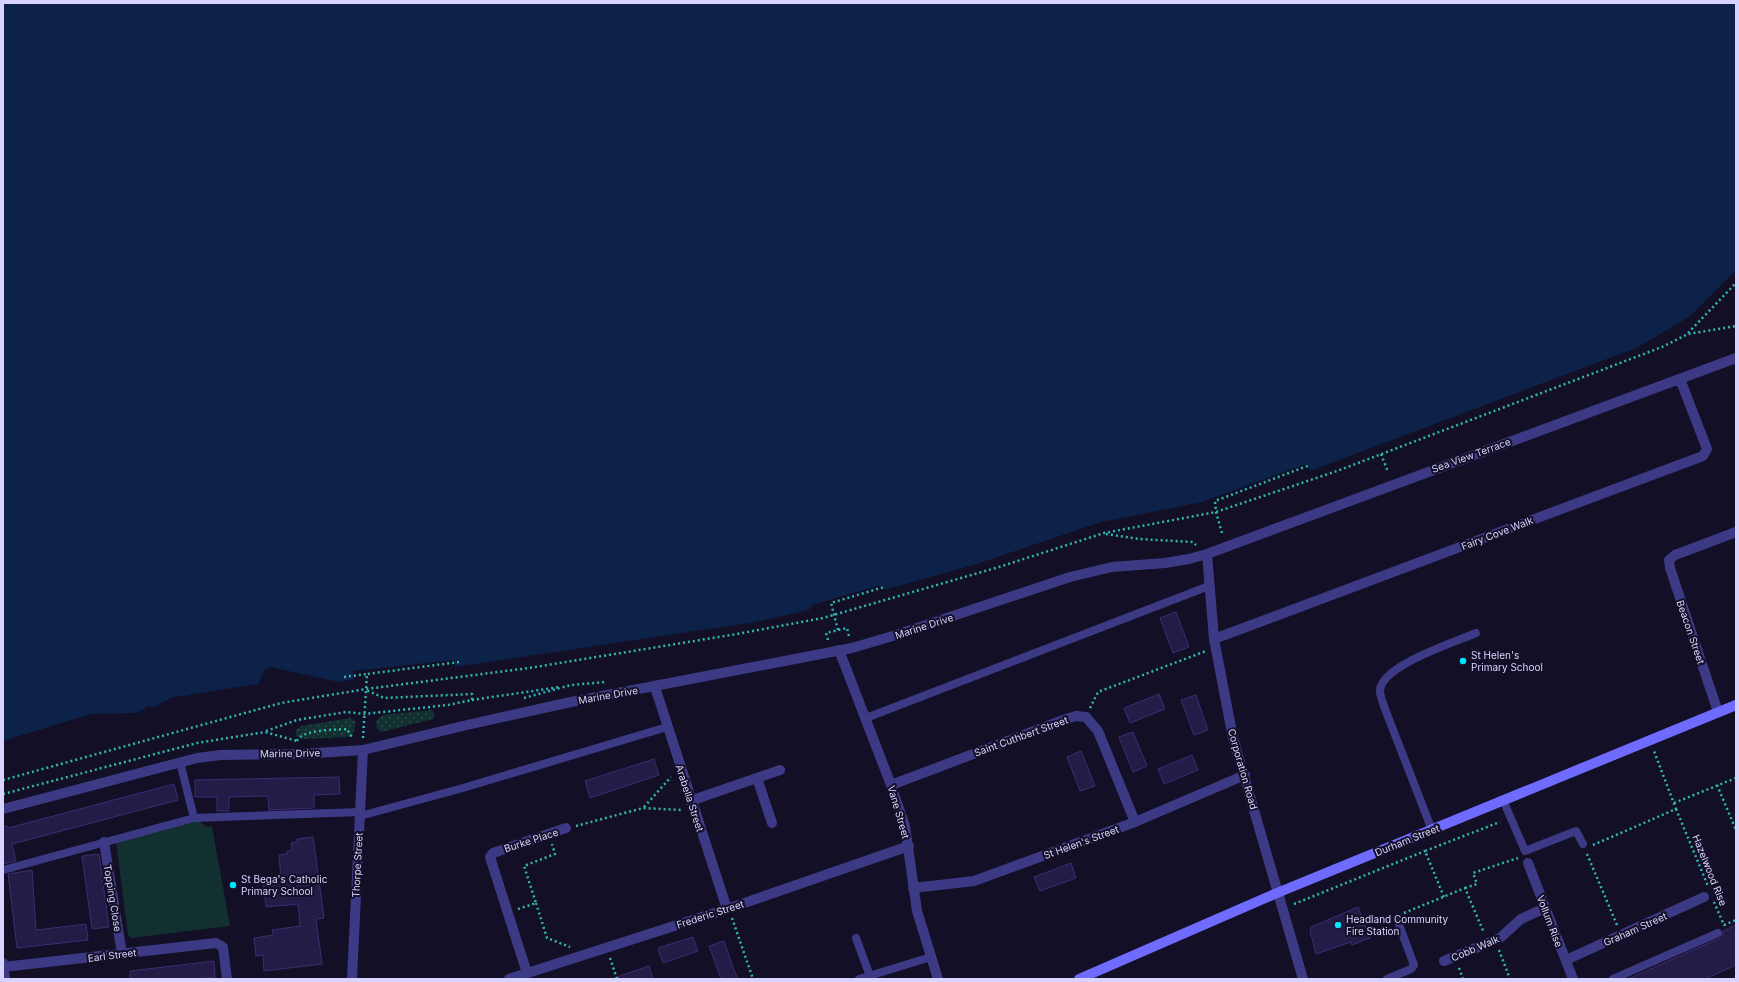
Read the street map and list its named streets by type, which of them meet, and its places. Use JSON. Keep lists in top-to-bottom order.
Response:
{
  "streets": {
    "street": [
      "Sea View Terrace",
      "Fairy Cove Walk",
      "Marine Drive",
      "Beacon Street",
      "Saint Cuthbert Street",
      "Corporation Road",
      "Arabella Street",
      "Vane Street",
      "Burke Place",
      "Durham Street",
      "St Helen's Street",
      "Thorpe Street",
      "Topping Close",
      "Frederic Street",
      "Vollum Rise",
      "Graham Street",
      "Cobb Walk",
      "Earl Street"
    ],
    "path": ["Hazelwood Rise"]
  },
  "crossings": [
    ["Sea View Terrace", "Fairy Cove Walk"],
    ["Sea View Terrace", "Marine Drive"],
    ["Sea View Terrace", "Corporation Road"],
    ["Fairy Cove Walk", "Corporation Road"],
    ["Marine Drive", "Corporation Road"],
    ["Marine Drive", "Arabella Street"],
    ["Marine Drive", "Vane Street"],
    ["Marine Drive", "Thorpe Street"],
    ["Beacon Street", "Durham Street"],
    ["Saint Cuthbert Street", "Vane Street"],
    ["Corporation Road", "Durham Street"],
    ["Corporation Road", "St Helen's Street"],
    ["Arabella Street", "Burke Place"],
    ["Arabella Street", "Frederic Street"],
    ["Vane Street", "St Helen's Street"],
    ["Vane Street", "Frederic Street"],
    ["Burke Place", "Frederic Street"],
    ["Durham Street", "Hazelwood Rise"],
    ["Hazelwood Rise", "Graham Street"],
    ["Topping Close", "Earl Street"],
    ["Vollum Rise", "Graham Street"],
    ["Vollum Rise", "Cobb Walk"]
  ],
  "places": ["St Helen's Primary School", "St Bega's Catholic Primary School", "Headland Community Fire Station"]
}
